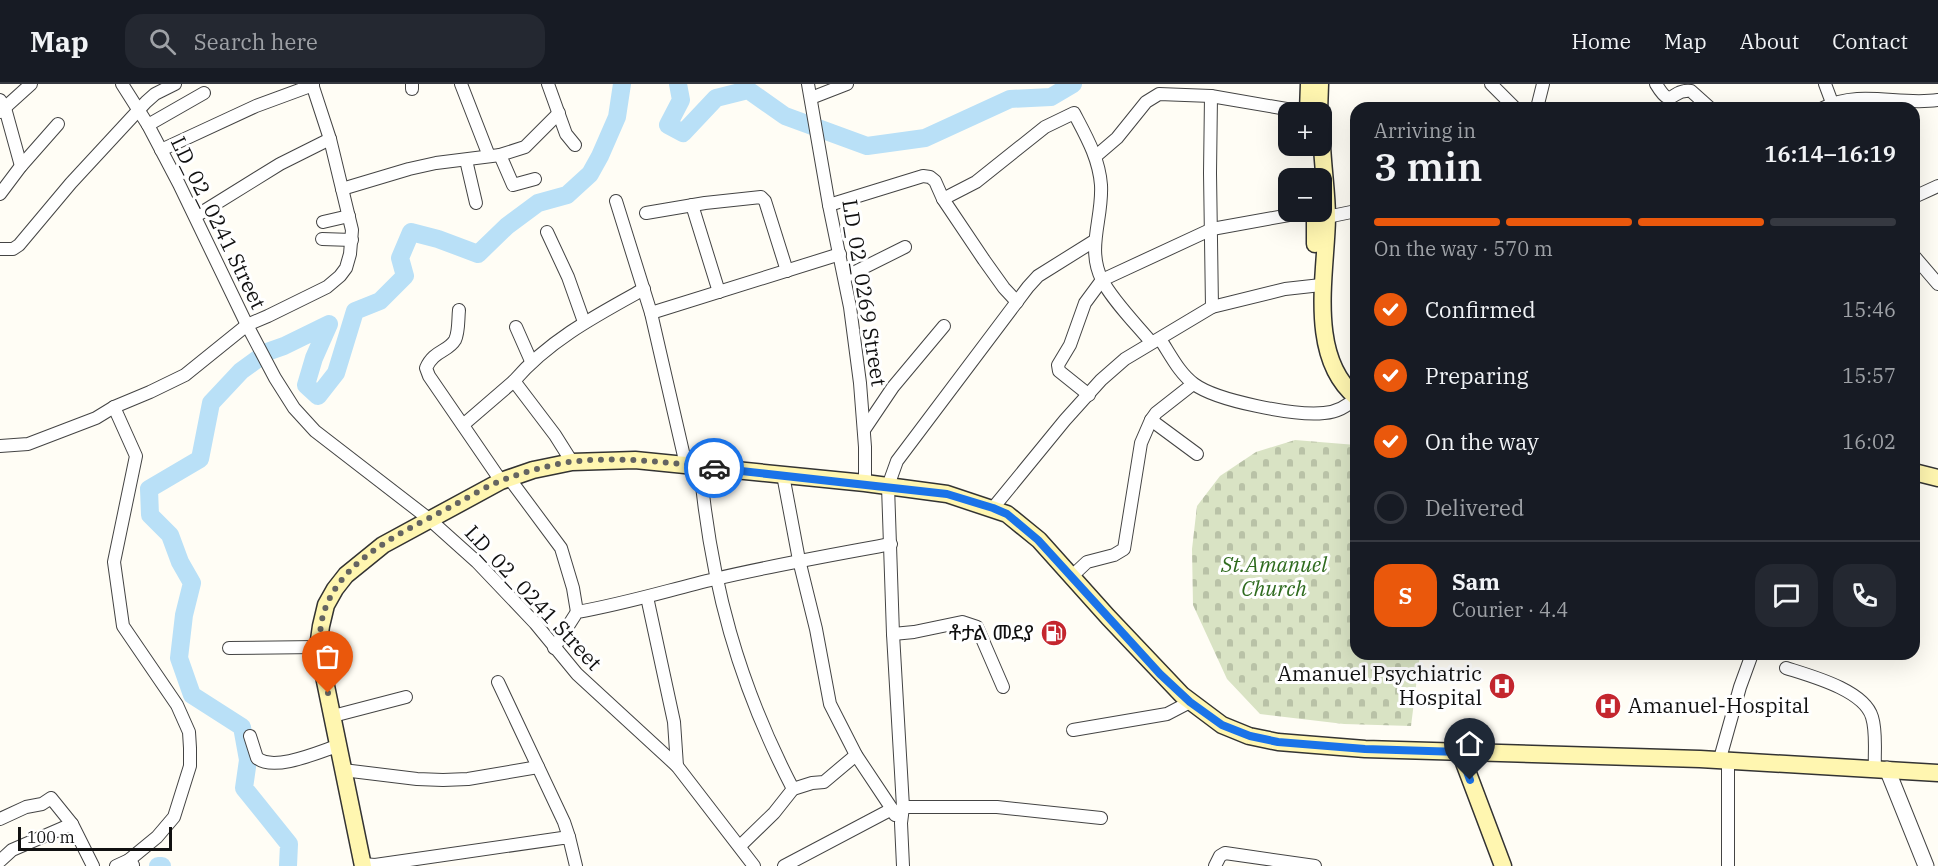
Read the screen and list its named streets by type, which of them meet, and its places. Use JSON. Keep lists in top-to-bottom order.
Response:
{
  "streets": {
    "street": ["LD_02_0241 Street", "LD_02_0269 Street"]
  },
  "parks": ["St.Amanuel Church"],
  "places": {
    "fuel station": ["ቶታል መደያ"],
    "hospital": ["Amanuel Psychiatric Hospital", "Amanuel-Hospital"]
  },
  "scale_bar": "100 m",
  "page": {
    "header": "Map",
    "search": "Search here",
    "nav": [
      "Home",
      "Map",
      "About",
      "Contact"
    ],
    "map_buttons": ["+", "−"],
    "heading": ["3 min", "Arriving in", "16:14–16:19"],
    "panel": ["Sam", "Courier · 4.4"],
    "bar": "On the way · 570 m",
    "list": [
      ["Confirmed", "15:46"],
      ["Preparing", "15:57"],
      ["On the way", "16:02"],
      "Delivered"
    ],
    "round": "S",
    "scale": "100 m"
  }
}
